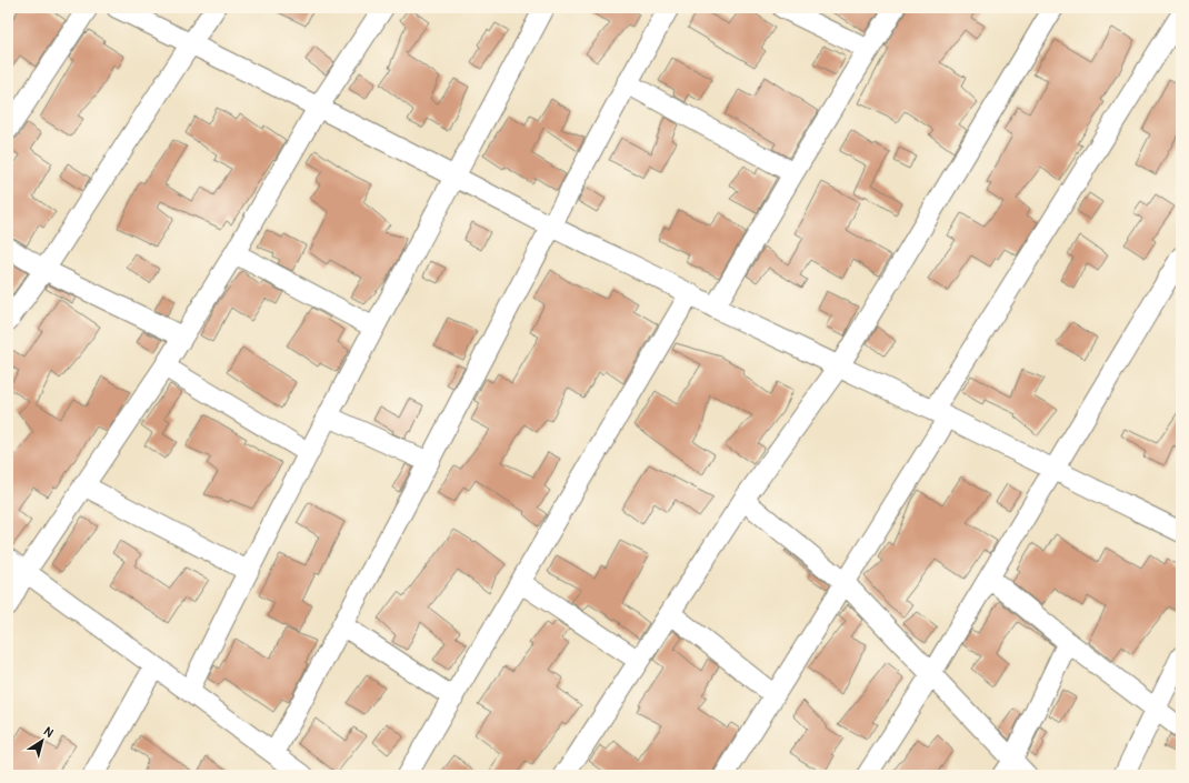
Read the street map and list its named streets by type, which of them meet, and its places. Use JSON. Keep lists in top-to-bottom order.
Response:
{
  "north": "top right"
}
